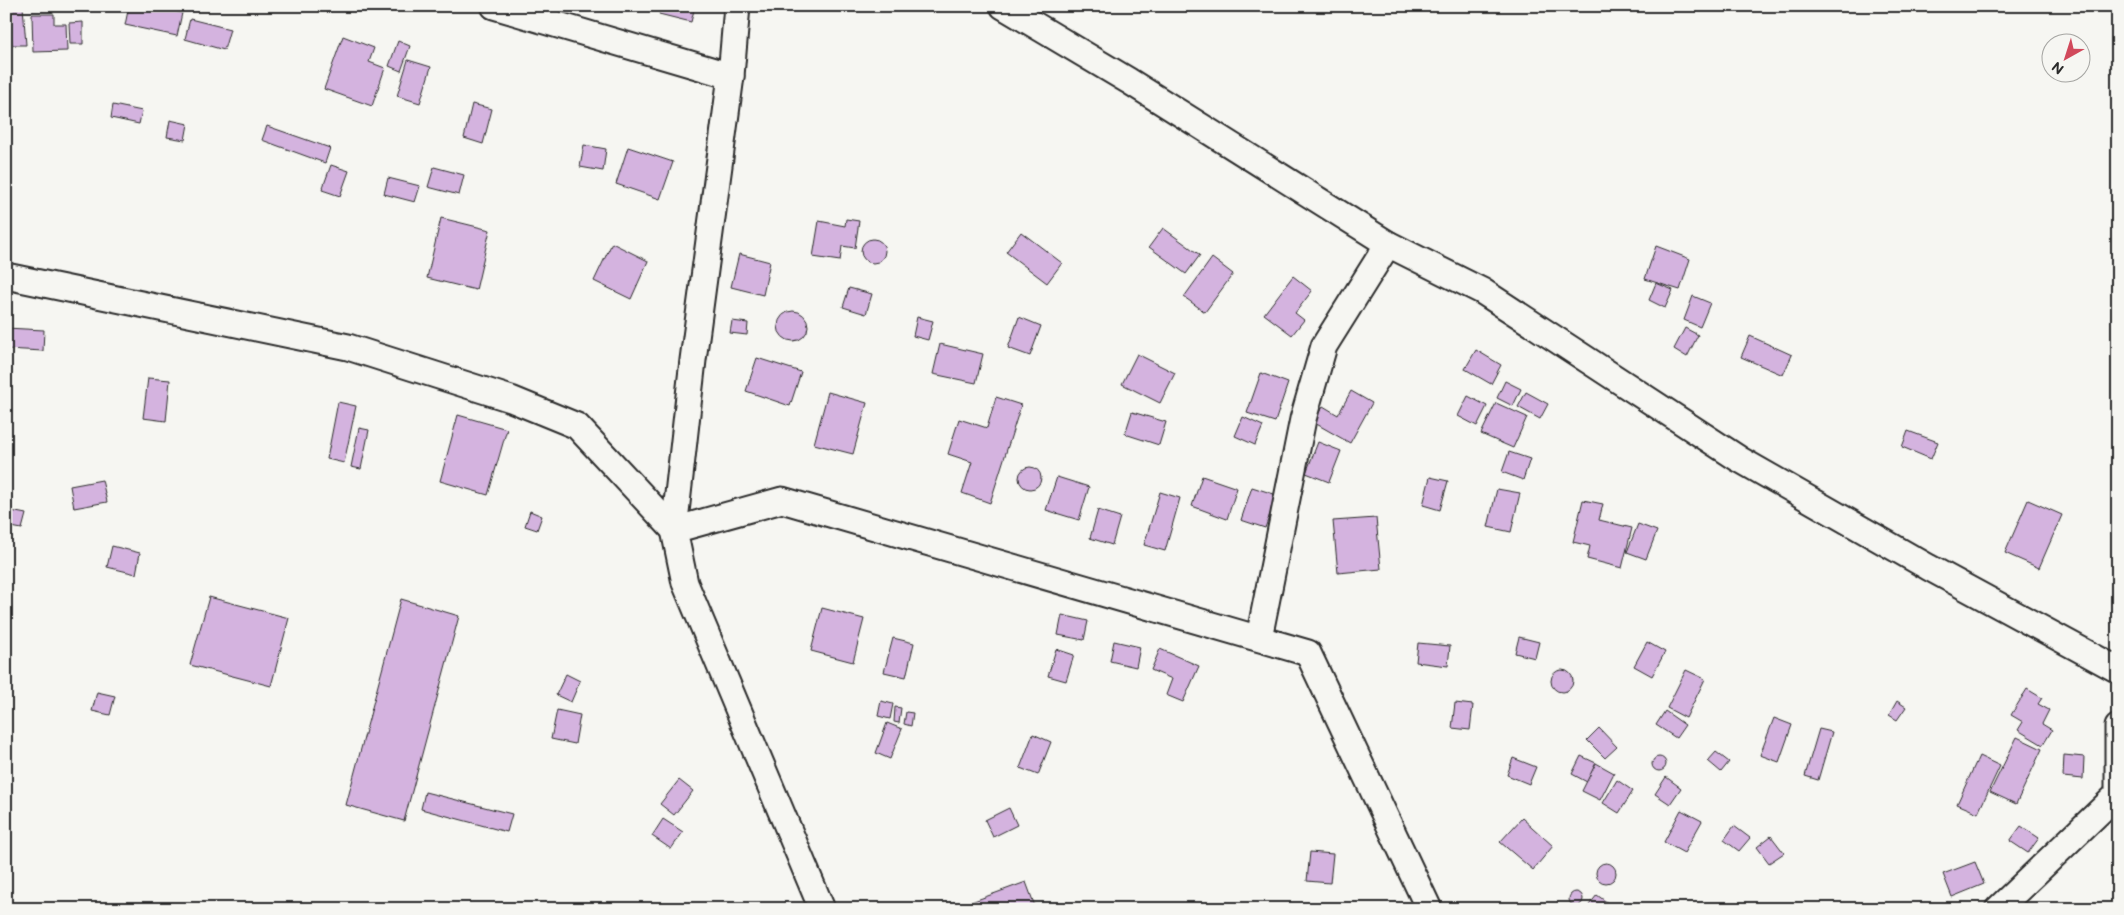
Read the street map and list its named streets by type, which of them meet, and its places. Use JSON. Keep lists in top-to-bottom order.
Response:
{
  "north": "bottom left"
}
